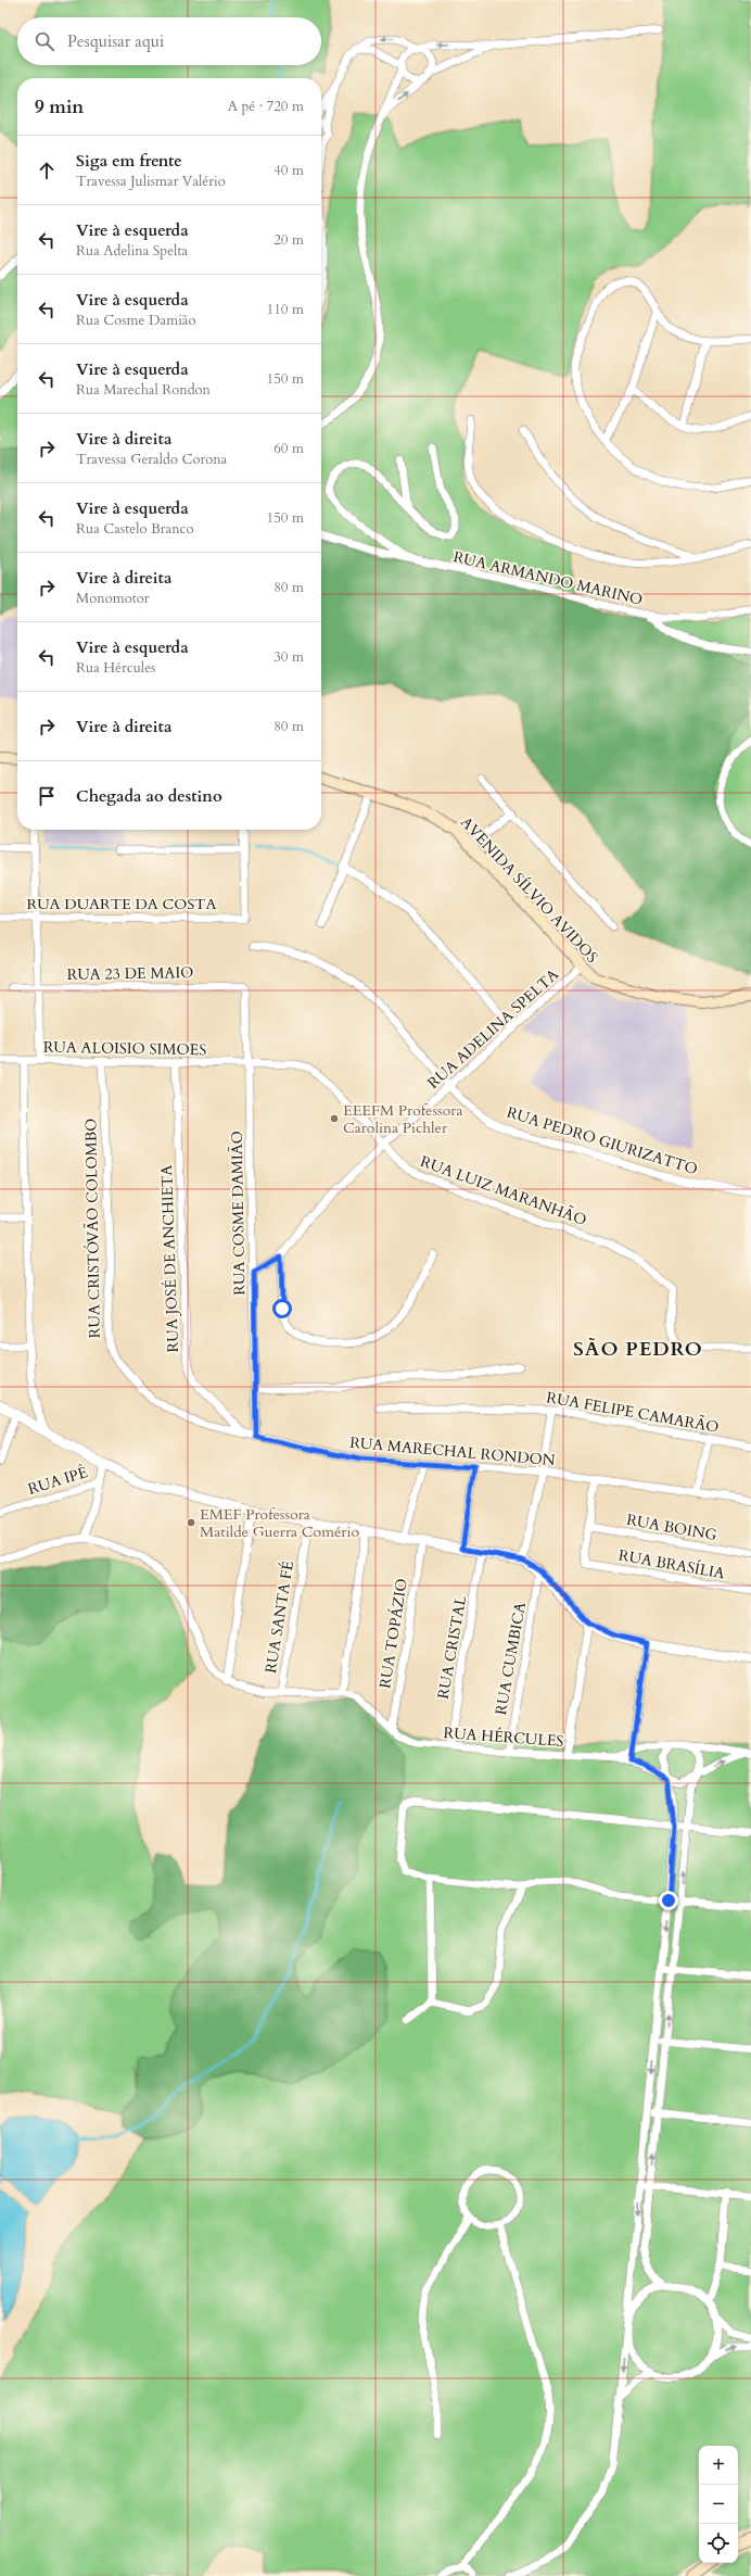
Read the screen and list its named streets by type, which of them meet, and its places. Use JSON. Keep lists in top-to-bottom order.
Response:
{
  "streets": {
    "main road": ["AVENIDA SÍLVIO AVIDOS"],
    "street": [
      "RUA ARMANDO MARINO",
      "RUA DUARTE DA COSTA",
      "RUA 23 DE MAIO",
      "RUA ADELINA SPELTA",
      "RUA ALOISIO SIMOES",
      "RUA PEDRO GIURIZATTO",
      "RUA LUIZ MARANHÃO",
      "RUA COSME DAMIÃO",
      "RUA CRISTÓVÃO COLOMBO",
      "RUA JOSÉ DE ANCHIETA",
      "RUA FELIPE CAMARÃO",
      "RUA MARECHAL RONDON",
      "RUA IPÊ",
      "RUA BOING",
      "RUA BRASÍLIA",
      "RUA SANTA FÉ",
      "RUA TOPÁZIO",
      "RUA CRISTAL",
      "RUA CUMBICA",
      "RUA HÉRCULES"
    ]
  },
  "crossings": [
    ["AVENIDA SÍLVIO AVIDOS", "RUA ADELINA SPELTA"],
    ["RUA 23 DE MAIO", "RUA COSME DAMIÃO"],
    ["RUA ADELINA SPELTA", "RUA PEDRO GIURIZATTO"],
    ["RUA ADELINA SPELTA", "RUA LUIZ MARANHÃO"],
    ["RUA ADELINA SPELTA", "RUA COSME DAMIÃO"],
    ["RUA ALOISIO SIMOES", "RUA LUIZ MARANHÃO"],
    ["RUA ALOISIO SIMOES", "RUA COSME DAMIÃO"],
    ["RUA ALOISIO SIMOES", "RUA CRISTÓVÃO COLOMBO"],
    ["RUA ALOISIO SIMOES", "RUA JOSÉ DE ANCHIETA"],
    ["RUA LUIZ MARANHÃO", "RUA COSME DAMIÃO"],
    ["RUA COSME DAMIÃO", "RUA CRISTÓVÃO COLOMBO"],
    ["RUA COSME DAMIÃO", "RUA MARECHAL RONDON"],
    ["RUA CRISTÓVÃO COLOMBO", "RUA JOSÉ DE ANCHIETA"],
    ["RUA CRISTÓVÃO COLOMBO", "RUA MARECHAL RONDON"],
    ["RUA BOING", "RUA BRASÍLIA"],
    ["RUA TOPÁZIO", "RUA HÉRCULES"],
    ["RUA CRISTAL", "RUA HÉRCULES"],
    ["RUA CUMBICA", "RUA HÉRCULES"]
  ],
  "districts": ["SÃO PEDRO"],
  "places": ["EEEFM Professora Carolina Pichler", "EMEF Professora Matilde Guerra Comério"],
  "page": {
    "search": "Pesquisar aqui",
    "heading": ["9 min", "A pé · 720 m"],
    "list": [
      ["Siga em frente", "Travessa Julismar Valério", "40 m"],
      ["Vire à esquerda", "Rua Adelina Spelta", "20 m"],
      ["Vire à esquerda", "Rua Cosme Damião", "110 m"],
      ["Vire à esquerda", "Rua Marechal Rondon", "150 m"],
      ["Vire à direita", "Travessa Geraldo Corona", "60 m"],
      ["Vire à esquerda", "Rua Castelo Branco", "150 m"],
      ["Vire à direita", "Monomotor", "80 m"],
      ["Vire à esquerda", "Rua Hércules", "30 m"],
      ["Vire à direita", "80 m"],
      "Chegada ao destino"
    ],
    "map_buttons": ["+", "−"]
  }
}
